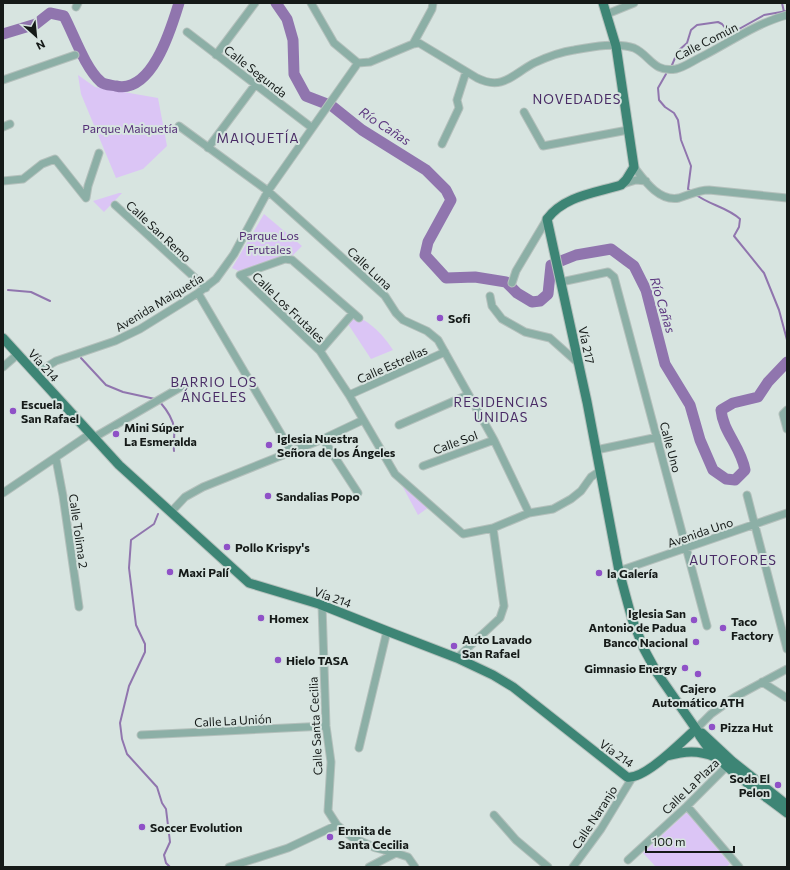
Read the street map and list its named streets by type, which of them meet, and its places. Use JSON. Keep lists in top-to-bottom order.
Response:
{
  "streets": {
    "main road": ["Vía 217", "Vía 214"],
    "street": [
      "Calle Común",
      "Calle Segunda",
      "Calle San Remo",
      "Calle Luna",
      "Avenida Maiquetía",
      "Calle Los Frutales",
      "Calle Estrellas",
      "Calle Sol",
      "Calle Uno",
      "Calle Tolima 2",
      "Avenida Uno",
      "Calle La Unión",
      "Calle Santa Cecilia",
      "Calle La Plaza",
      "Calle Naranjo"
    ]
  },
  "crossings": [
    ["Calle Segunda", "Avenida Maiquetía"],
    ["Calle San Remo", "Avenida Maiquetía"],
    ["Calle Luna", "Avenida Maiquetía"],
    ["Calle Luna", "Calle Estrellas"],
    ["Calle Luna", "Calle Sol"],
    ["Avenida Maiquetía", "Vía 214"],
    ["Calle Los Frutales", "Calle Estrellas"],
    ["Vía 217", "Vía 214"],
    ["Vía 217", "Calle Uno"],
    ["Vía 217", "Avenida Uno"],
    ["Vía 214", "Calle Santa Cecilia"],
    ["Vía 214", "Calle Naranjo"],
    ["Calle Uno", "Avenida Uno"],
    ["Calle La Unión", "Calle Santa Cecilia"]
  ],
  "districts": [
    "NOVEDADES",
    "MAIQUETÍA",
    "BARRIO LOS ÁNGELES",
    "RESIDENCIAS UNIDAS",
    "AUTOFORES"
  ],
  "water": ["Río Cañas"],
  "parks": ["Parque Maiquetía", "Parque Los Frutales"],
  "places": [
    "Sofi",
    "Escuela San Rafael",
    "Mini Súper La Esmeralda",
    "Iglesia Nuestra Señora de los Ángeles",
    "Sandalias Popo",
    "Pollo Krispy's",
    "Maxi Palí",
    "la Galería",
    "Homex",
    "Iglesia San Antonio de Padua",
    "Taco Factory",
    "Banco Nacional",
    "Auto Lavado San Rafael",
    "Hielo TASA",
    "Gimnasio Energy",
    "Cajero Automático ATH",
    "Pizza Hut",
    "Soda El Pelon",
    "Soccer Evolution",
    "Ermita de Santa Cecilia"
  ],
  "scale_bar": "100 m",
  "north": "bottom right"
}
